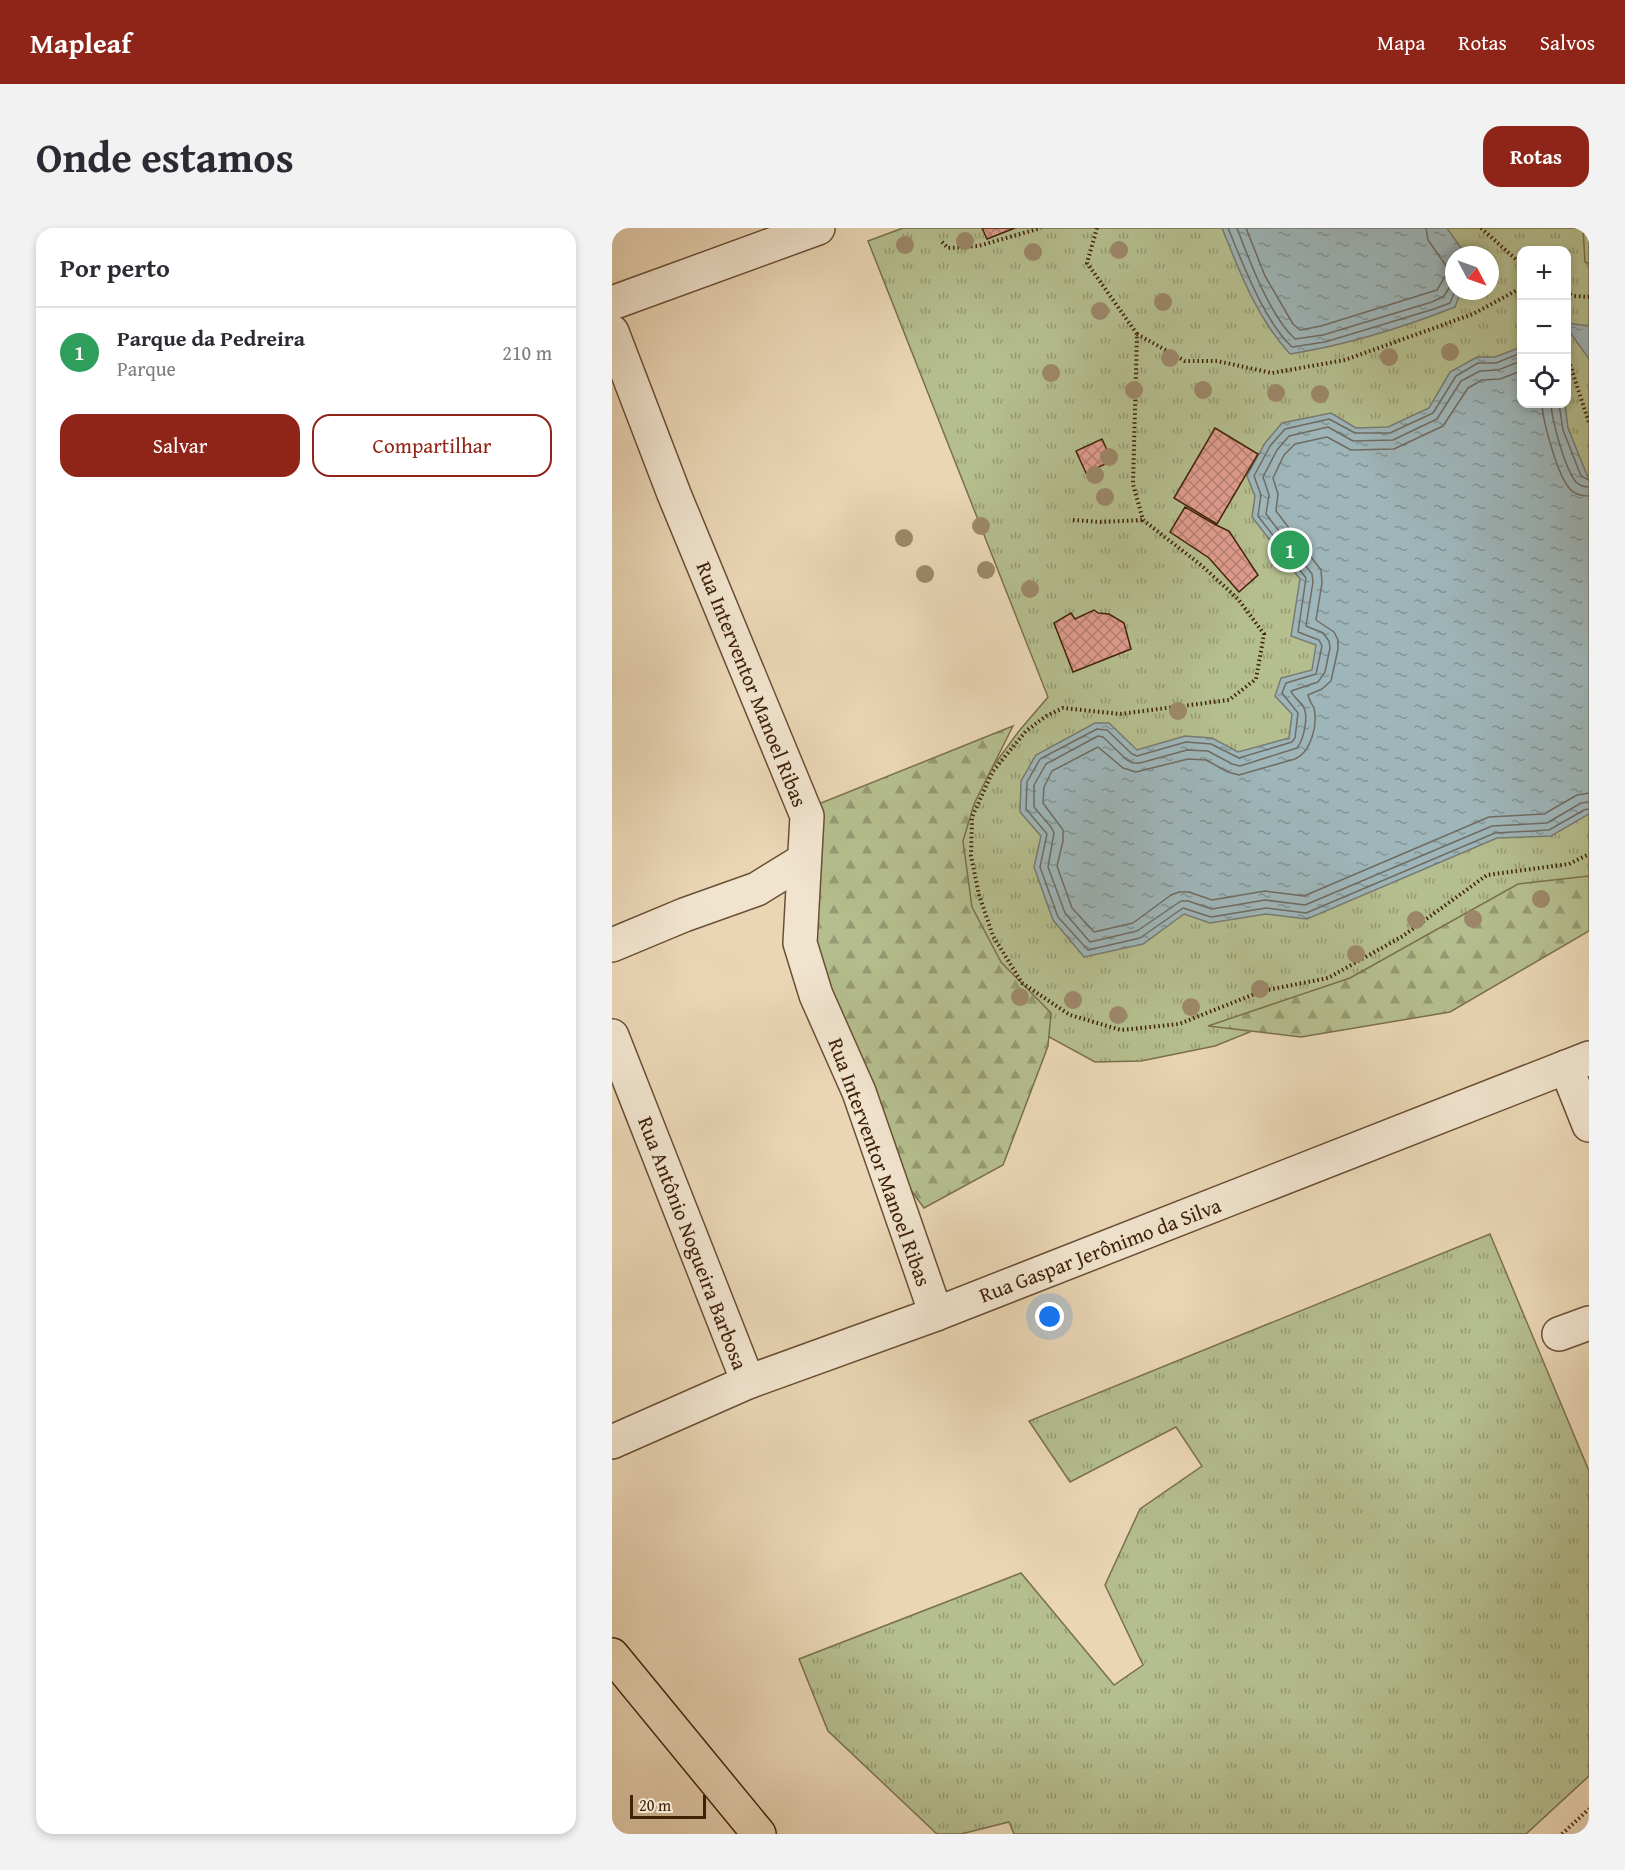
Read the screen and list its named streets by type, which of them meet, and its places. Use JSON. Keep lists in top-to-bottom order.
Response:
{
  "streets": {
    "street": ["Rua Interventor Manoel Ribas", "Rua Antônio Nogueira Barbosa", "Rua Gaspar Jerônimo da Silva"]
  },
  "crossings": [
    ["Rua Interventor Manoel Ribas", "Rua Gaspar Jerônimo da Silva"],
    ["Rua Antônio Nogueira Barbosa", "Rua Gaspar Jerônimo da Silva"]
  ],
  "scale_bar": "20 m",
  "north": "bottom right",
  "page": {
    "header": "Mapleaf",
    "nav": ["Mapa", "Rotas", "Salvos"],
    "title": "Onde estamos",
    "buttons": [
      "Rotas",
      ["Salvar", "Compartilhar"]
    ],
    "heading": "Por perto",
    "map_buttons": ["+", "−"],
    "list": [
      {
        "mark": "1",
        "name": "Parque da Pedreira",
        "note": "Parque",
        "value": "210 m"
      }
    ],
    "pins": "1",
    "scale": "20 m"
  }
}
